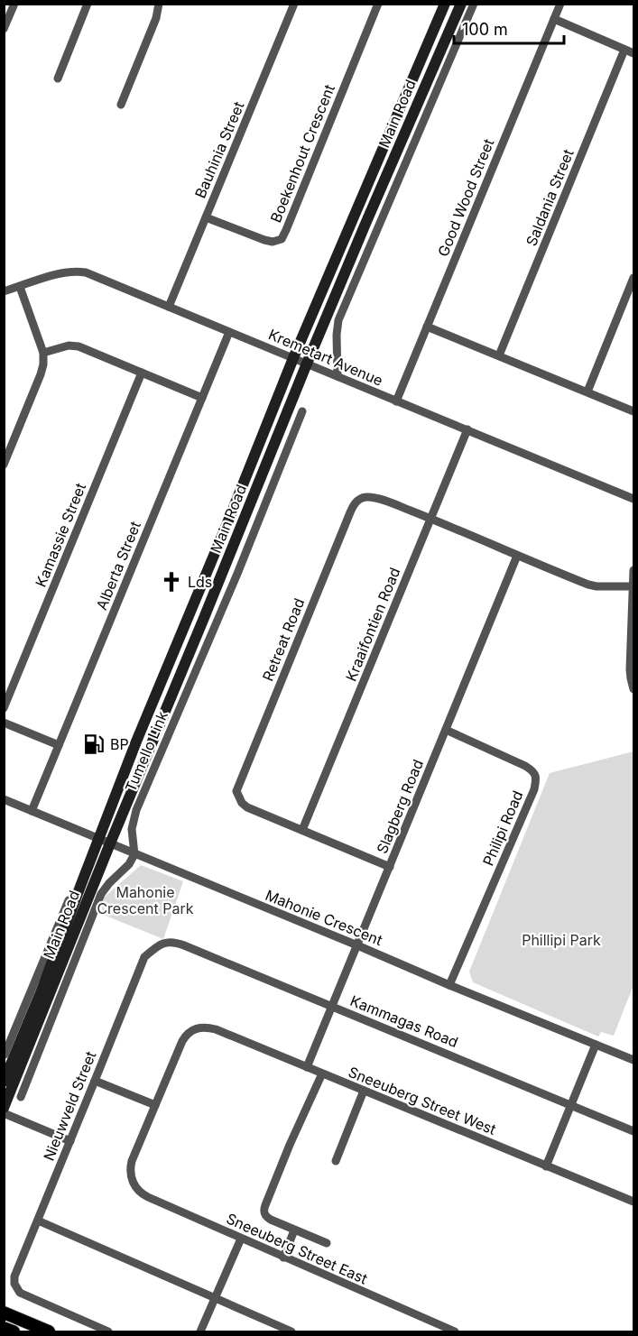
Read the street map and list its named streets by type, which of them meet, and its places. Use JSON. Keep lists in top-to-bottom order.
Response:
{
  "streets": {
    "main road": ["Main Road"],
    "street": [
      "Bauhinia Street",
      "Boekenhout Crescent",
      "Good Wood Street",
      "Saldania Street",
      "Kremetart Avenue",
      "Kamassie Street",
      "Alberta Street",
      "Kraaifontien Road",
      "Retreat Road",
      "Tumello Link",
      "Slagberg Road",
      "Philipi Road",
      "Mahonie Crescent",
      "Kammagas Road",
      "Sneeuberg Street West",
      "Nieuwveld Street",
      "Sneeuberg Street East"
    ]
  },
  "crossings": [
    ["Main Road", "Kremetart Avenue"],
    ["Main Road", "Mahonie Crescent"],
    ["Bauhinia Street", "Boekenhout Crescent"],
    ["Bauhinia Street", "Kremetart Avenue"],
    ["Good Wood Street", "Kremetart Avenue"],
    ["Kremetart Avenue", "Alberta Street"],
    ["Kremetart Avenue", "Kraaifontien Road"],
    ["Alberta Street", "Mahonie Crescent"],
    ["Kraaifontien Road", "Retreat Road"],
    ["Tumello Link", "Mahonie Crescent"],
    ["Slagberg Road", "Philipi Road"],
    ["Slagberg Road", "Mahonie Crescent"],
    ["Slagberg Road", "Kammagas Road"],
    ["Slagberg Road", "Sneeuberg Street West"],
    ["Philipi Road", "Mahonie Crescent"],
    ["Kammagas Road", "Nieuwveld Street"],
    ["Sneeuberg Street West", "Sneeuberg Street East"]
  ],
  "parks": ["Mahonie Crescent Park", "Phillipi Park"],
  "places": {
    "church": ["Lds"],
    "fuel station": ["BP"]
  },
  "scale_bar": "100 m"
}
